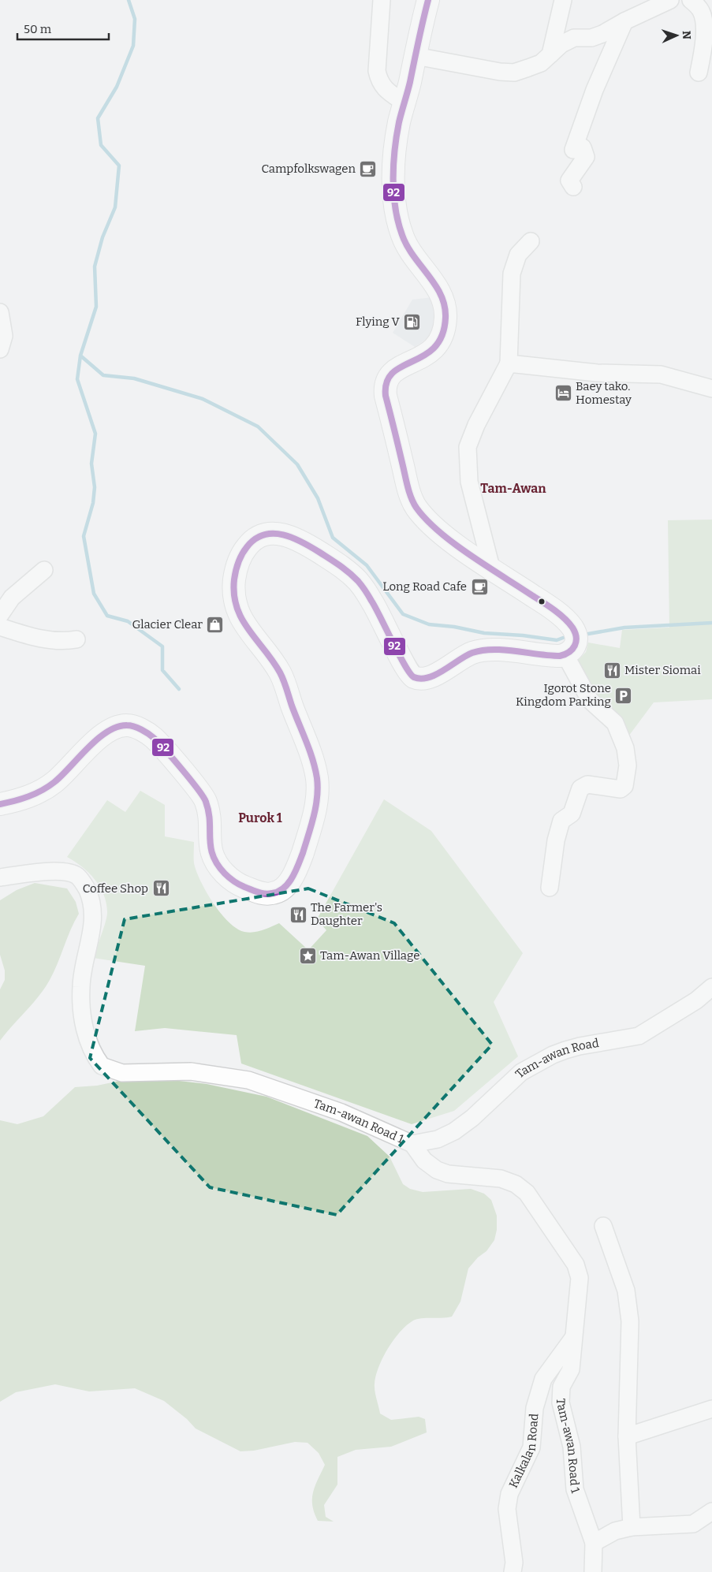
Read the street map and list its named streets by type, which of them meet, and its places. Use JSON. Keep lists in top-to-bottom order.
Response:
{
  "streets": {
    "street": ["Tam-awan Road", "Tam-awan Road 1", "Kalkalan Road"]
  },
  "crossings": [
    ["Tam-awan Road", "Tam-awan Road 1"],
    ["Tam-awan Road 1", "Kalkalan Road"]
  ],
  "districts": ["Tam-Awan", "Purok 1"],
  "places": {
    "cafe": ["Campfolkswagen", "Long Road Cafe"],
    "fuel station": ["Flying V"],
    "hotel": ["Baey tako. Homestay"],
    "shop": ["Glacier Clear"],
    "restaurant": ["Mister Siomai", "Coffee Shop", "The Farmer's Daughter"],
    "parking": ["Igorot Stone Kingdom Parking"],
    "place": ["Tam-Awan Village"]
  },
  "lines": ["transit line 92"],
  "scale_bar": "50 m",
  "north": "right"
}
